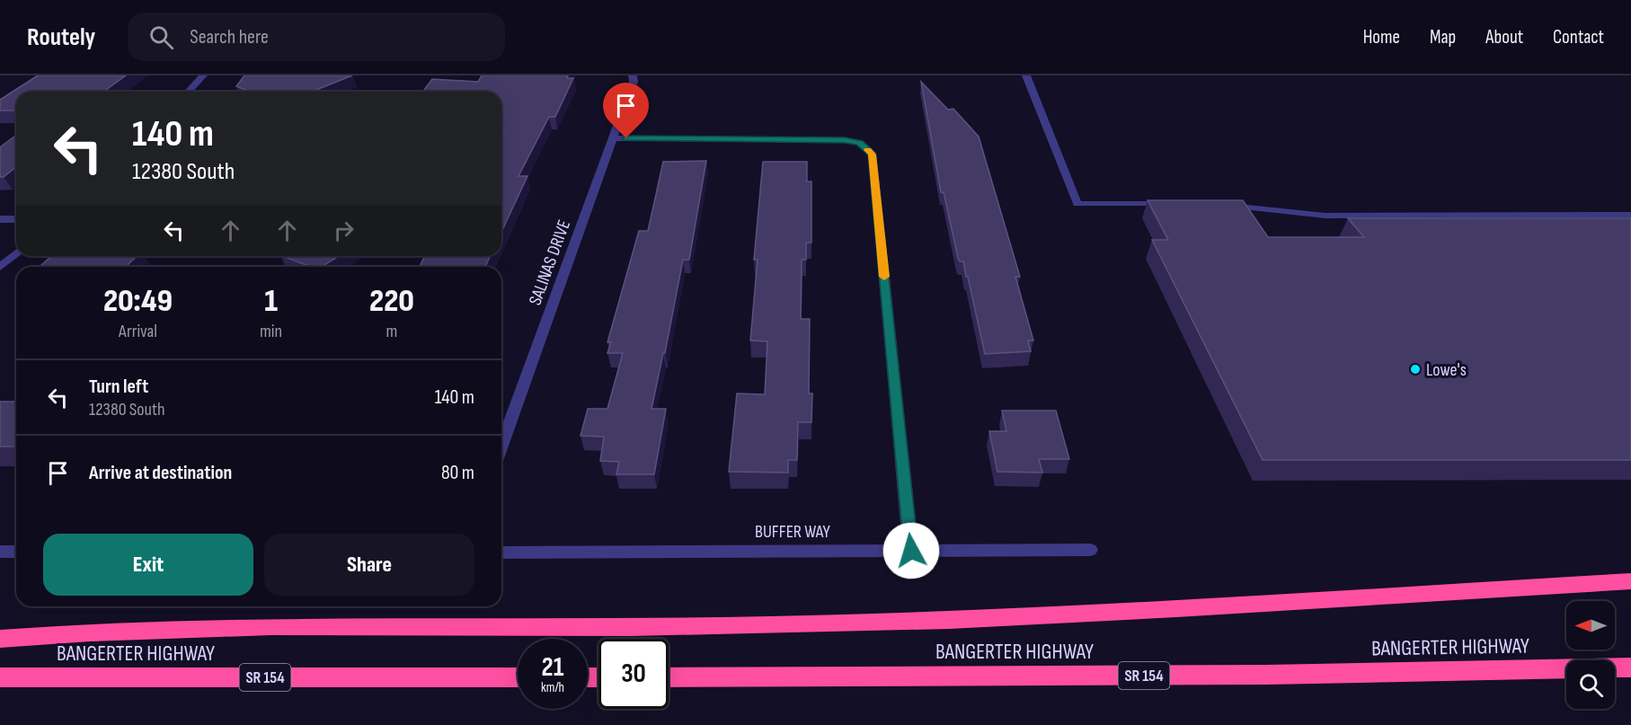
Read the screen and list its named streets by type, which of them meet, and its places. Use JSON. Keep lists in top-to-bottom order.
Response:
{
  "streets": {
    "highway": ["BANGERTER HIGHWAY", "SR 154"],
    "street": ["SALINAS DRIVE", "BUFFER WAY"]
  },
  "places": ["Lowe's"],
  "north": "left",
  "page": {
    "header": "Routely",
    "search": "Search here",
    "nav": [
      "Home",
      "Map",
      "About",
      "Contact"
    ],
    "turn": ["140 m", "12380 South"],
    "eta": [
      "20:49",
      "Arrival",
      "1",
      "min",
      "220",
      "m"
    ],
    "list": [
      {
        "name": "Turn left",
        "note": "12380 South",
        "value": "140 m"
      },
      {
        "name": "Arrive at destination",
        "value": "80 m"
      }
    ],
    "buttons": ["Exit", "Share"],
    "speed": "21 km/h",
    "limit": "30"
  }
}
